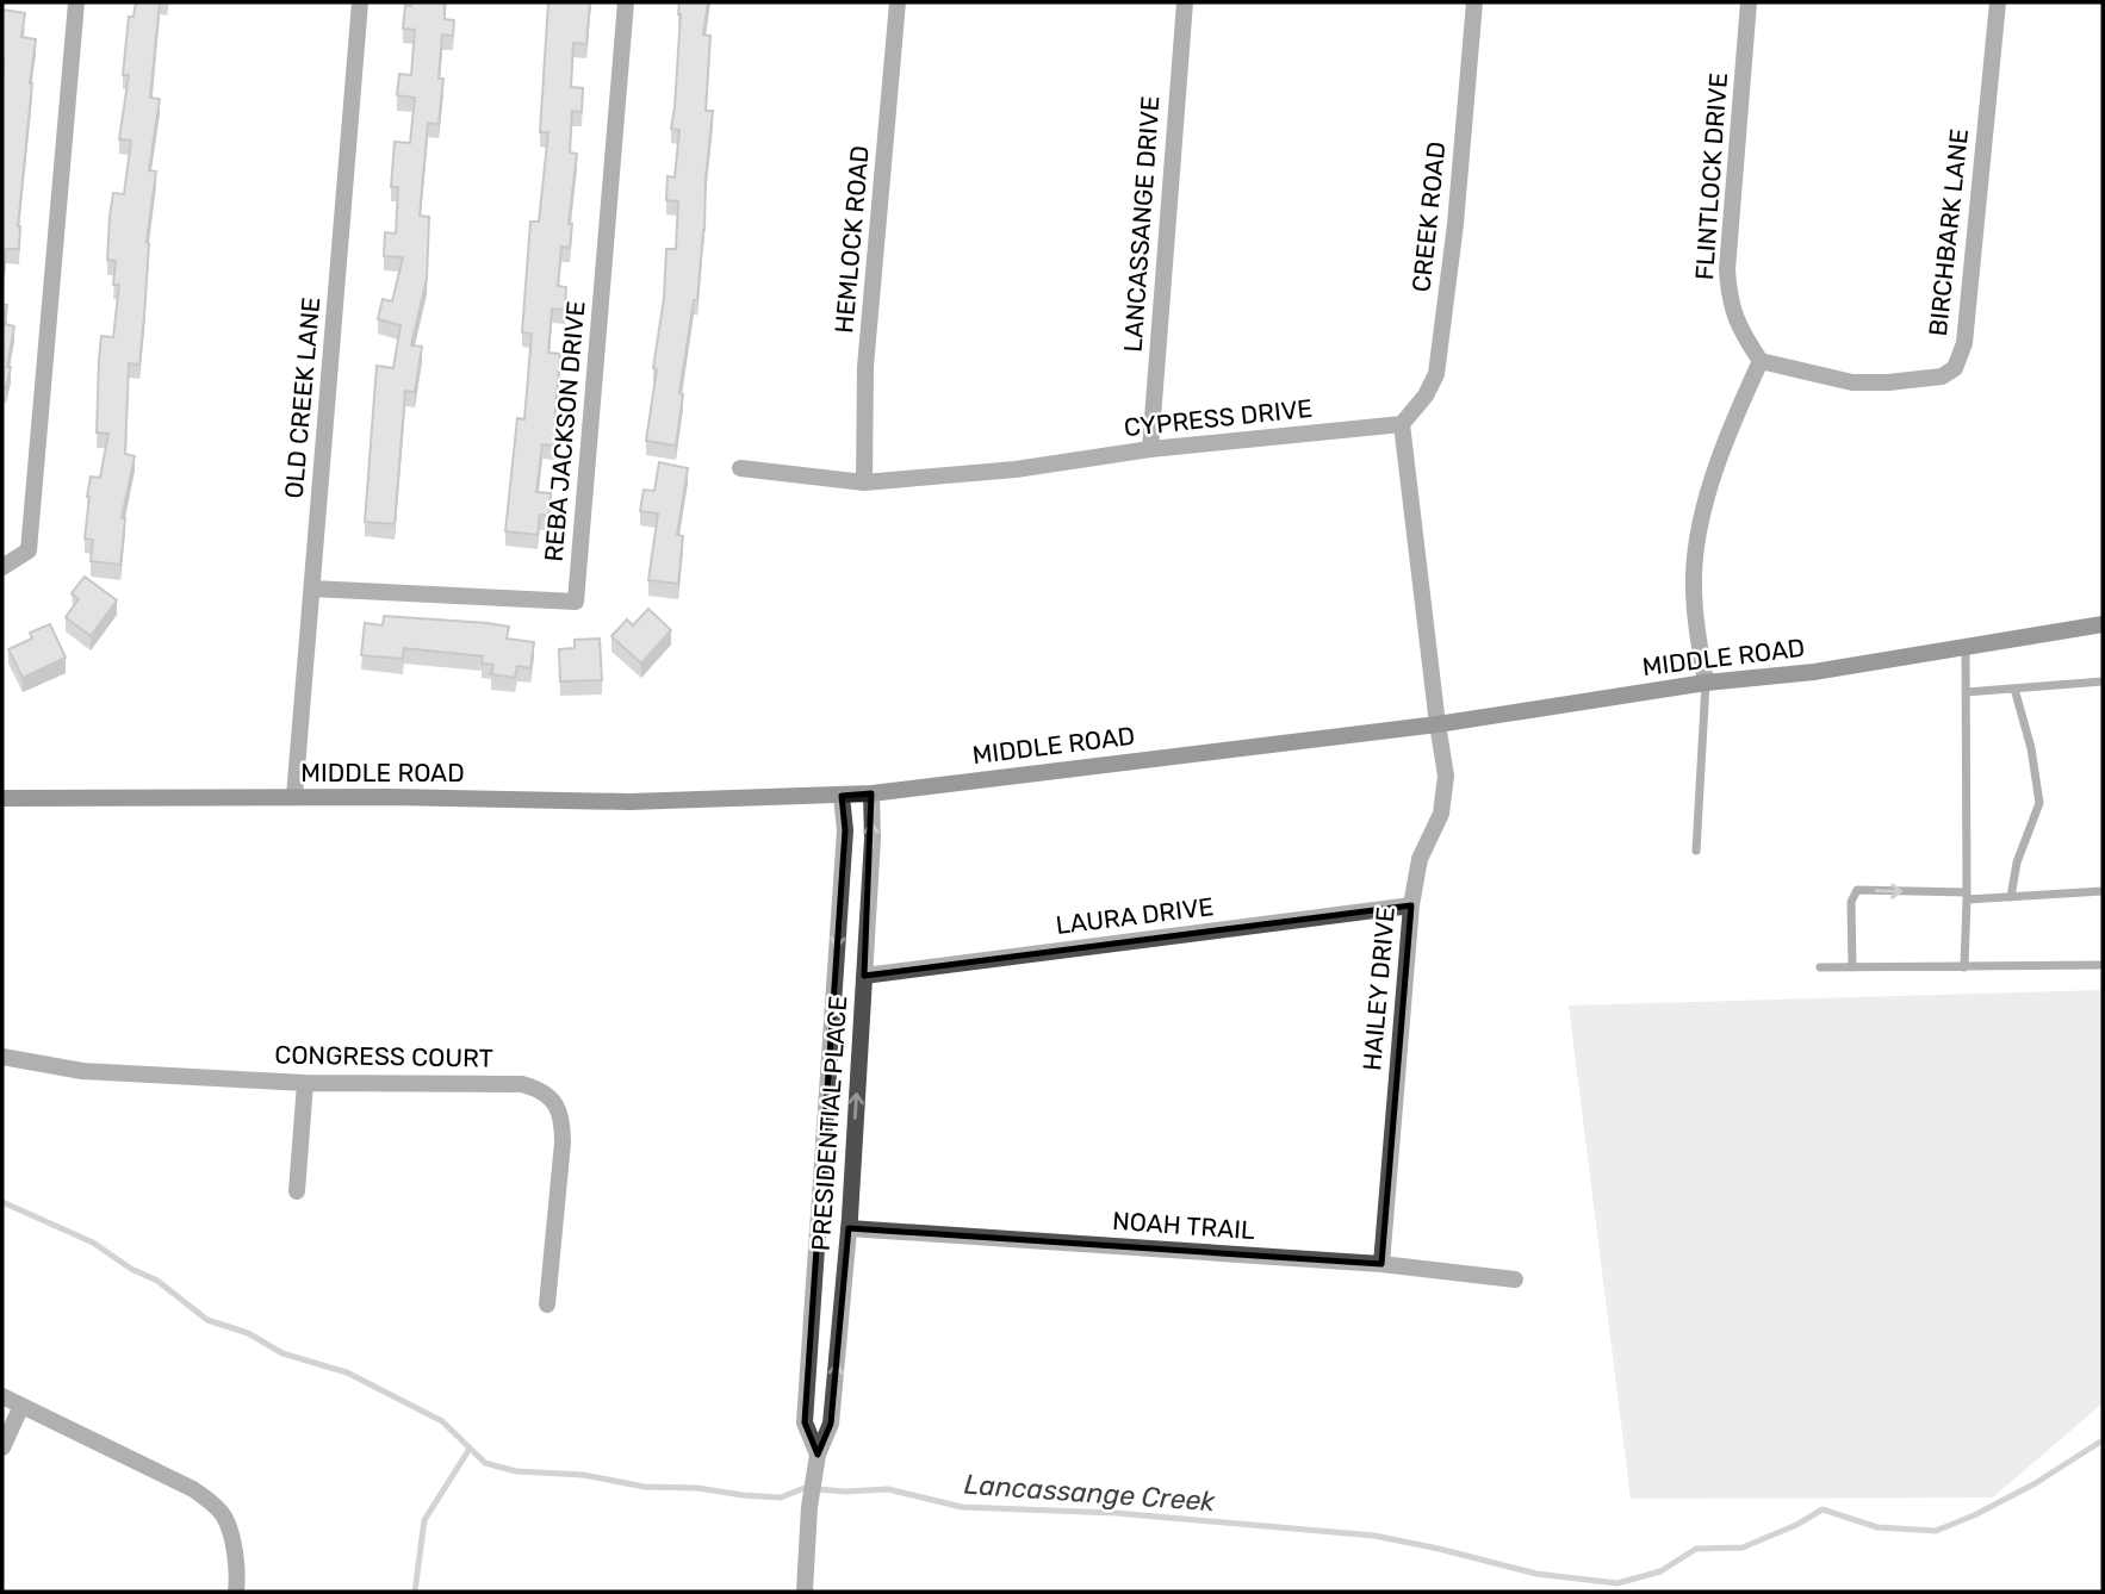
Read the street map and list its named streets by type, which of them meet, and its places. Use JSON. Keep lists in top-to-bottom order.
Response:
{
  "streets": {
    "main road": ["MIDDLE ROAD"],
    "street": [
      "FLINTLOCK DRIVE",
      "CREEK ROAD",
      "LANCASSANGE DRIVE",
      "BIRCHBARK LANE",
      "HEMLOCK ROAD",
      "OLD CREEK LANE",
      "CYPRESS DRIVE",
      "REBA JACKSON DRIVE",
      "LAURA DRIVE",
      "HAILEY DRIVE",
      "CONGRESS COURT",
      "PRESIDENTIAL PLACE",
      "NOAH TRAIL"
    ]
  },
  "crossings": [
    ["FLINTLOCK DRIVE", "BIRCHBARK LANE"],
    ["CREEK ROAD", "CYPRESS DRIVE"],
    ["LANCASSANGE DRIVE", "CYPRESS DRIVE"],
    ["HEMLOCK ROAD", "CYPRESS DRIVE"],
    ["OLD CREEK LANE", "REBA JACKSON DRIVE"],
    ["OLD CREEK LANE", "MIDDLE ROAD"],
    ["MIDDLE ROAD", "HAILEY DRIVE"],
    ["MIDDLE ROAD", "PRESIDENTIAL PLACE"],
    ["LAURA DRIVE", "HAILEY DRIVE"],
    ["LAURA DRIVE", "PRESIDENTIAL PLACE"],
    ["HAILEY DRIVE", "NOAH TRAIL"],
    ["PRESIDENTIAL PLACE", "NOAH TRAIL"]
  ],
  "water": ["Lancassange Creek"]
}
